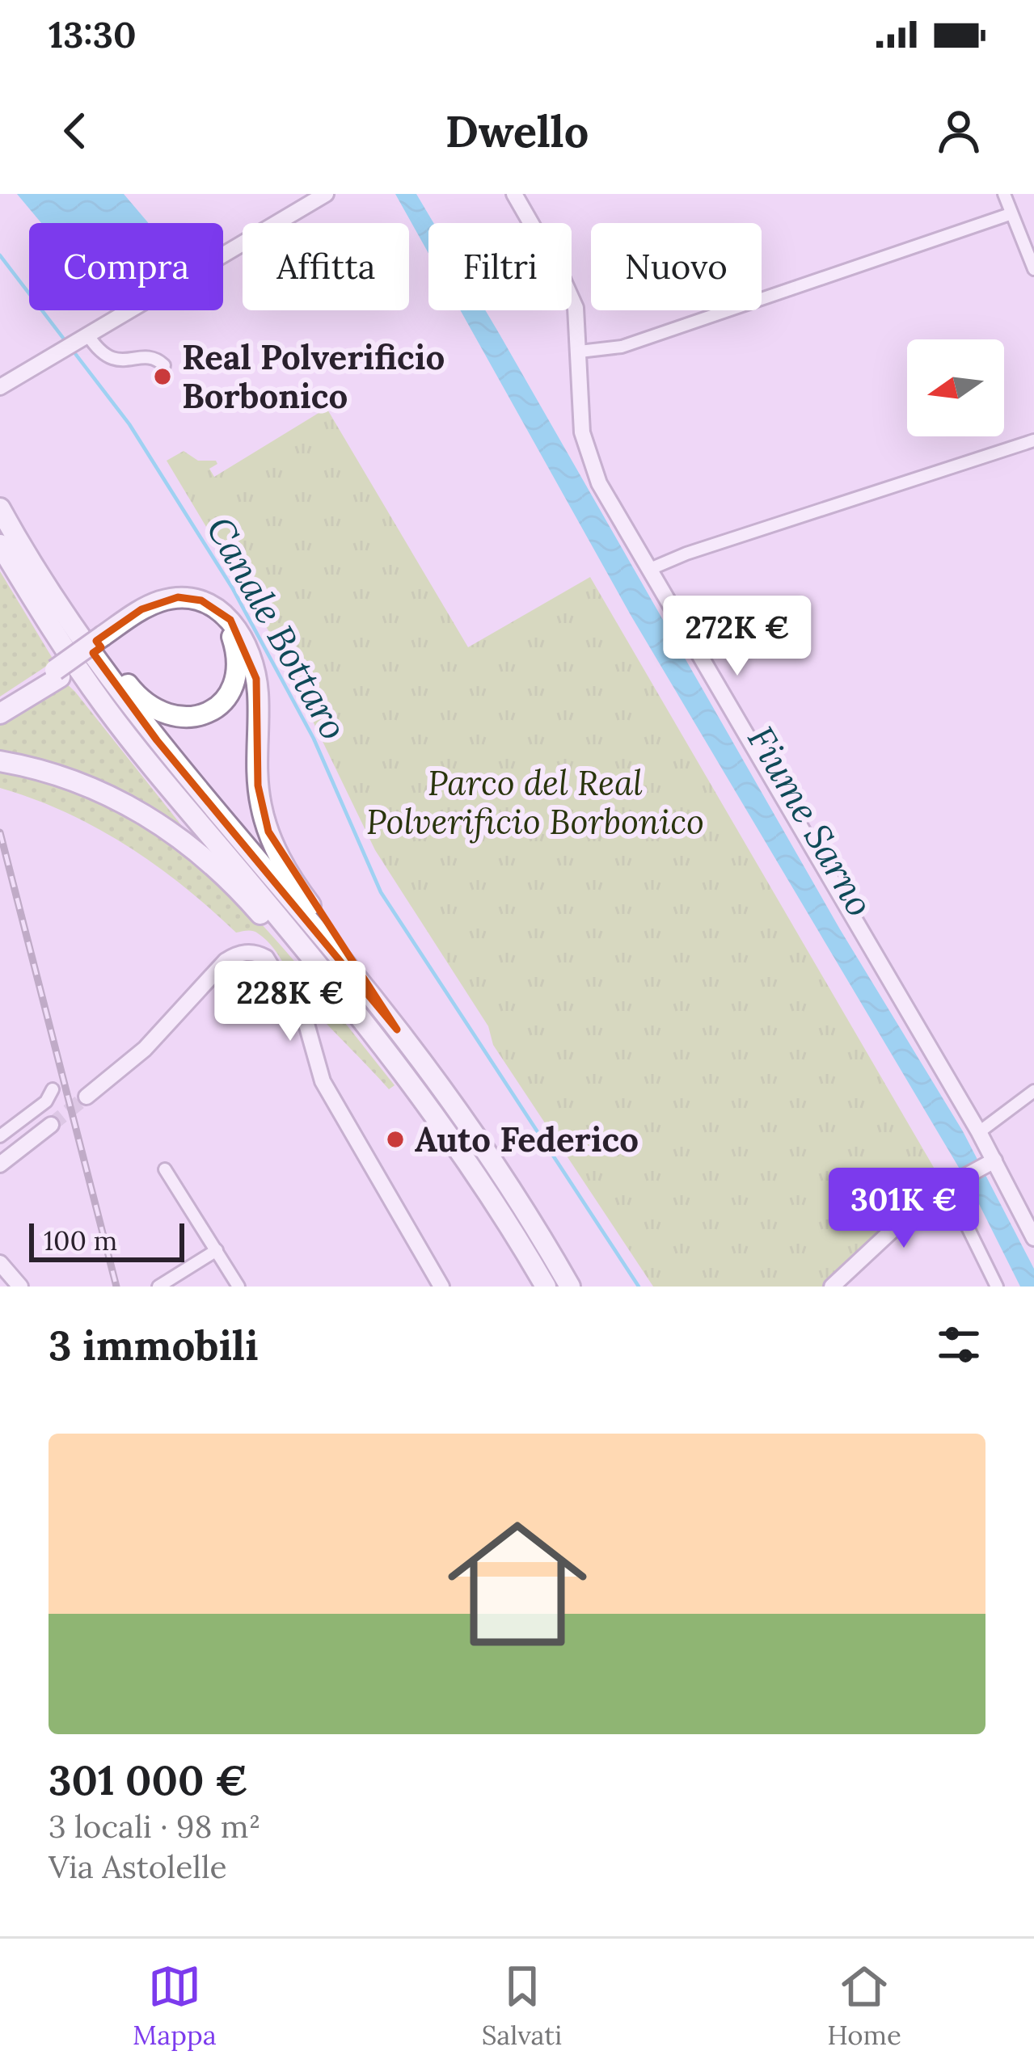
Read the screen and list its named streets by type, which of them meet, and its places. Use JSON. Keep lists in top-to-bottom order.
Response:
{
  "water": ["Canale Bottaro", "Fiume Sarno"],
  "parks": ["Parco del Real Polverificio Borbonico"],
  "places": ["Real Polverificio Borbonico", "Auto Federico"],
  "scale_bar": "100 m",
  "north": "left",
  "page": {
    "status": "13:30",
    "header": "Dwello",
    "chip": [
      "Compra",
      "Affitta",
      "Filtri",
      "Nuovo"
    ],
    "price": ["272K €", "228K €", "301K €"],
    "scale": "100 m",
    "heading": "3 immobili",
    "list": [
      {
        "name": "301 000 €",
        "note": "3 locali · 98 m² · Via Astolelle"
      }
    ],
    "tabs": ["Mappa", "Salvati", "Home"]
  }
}
